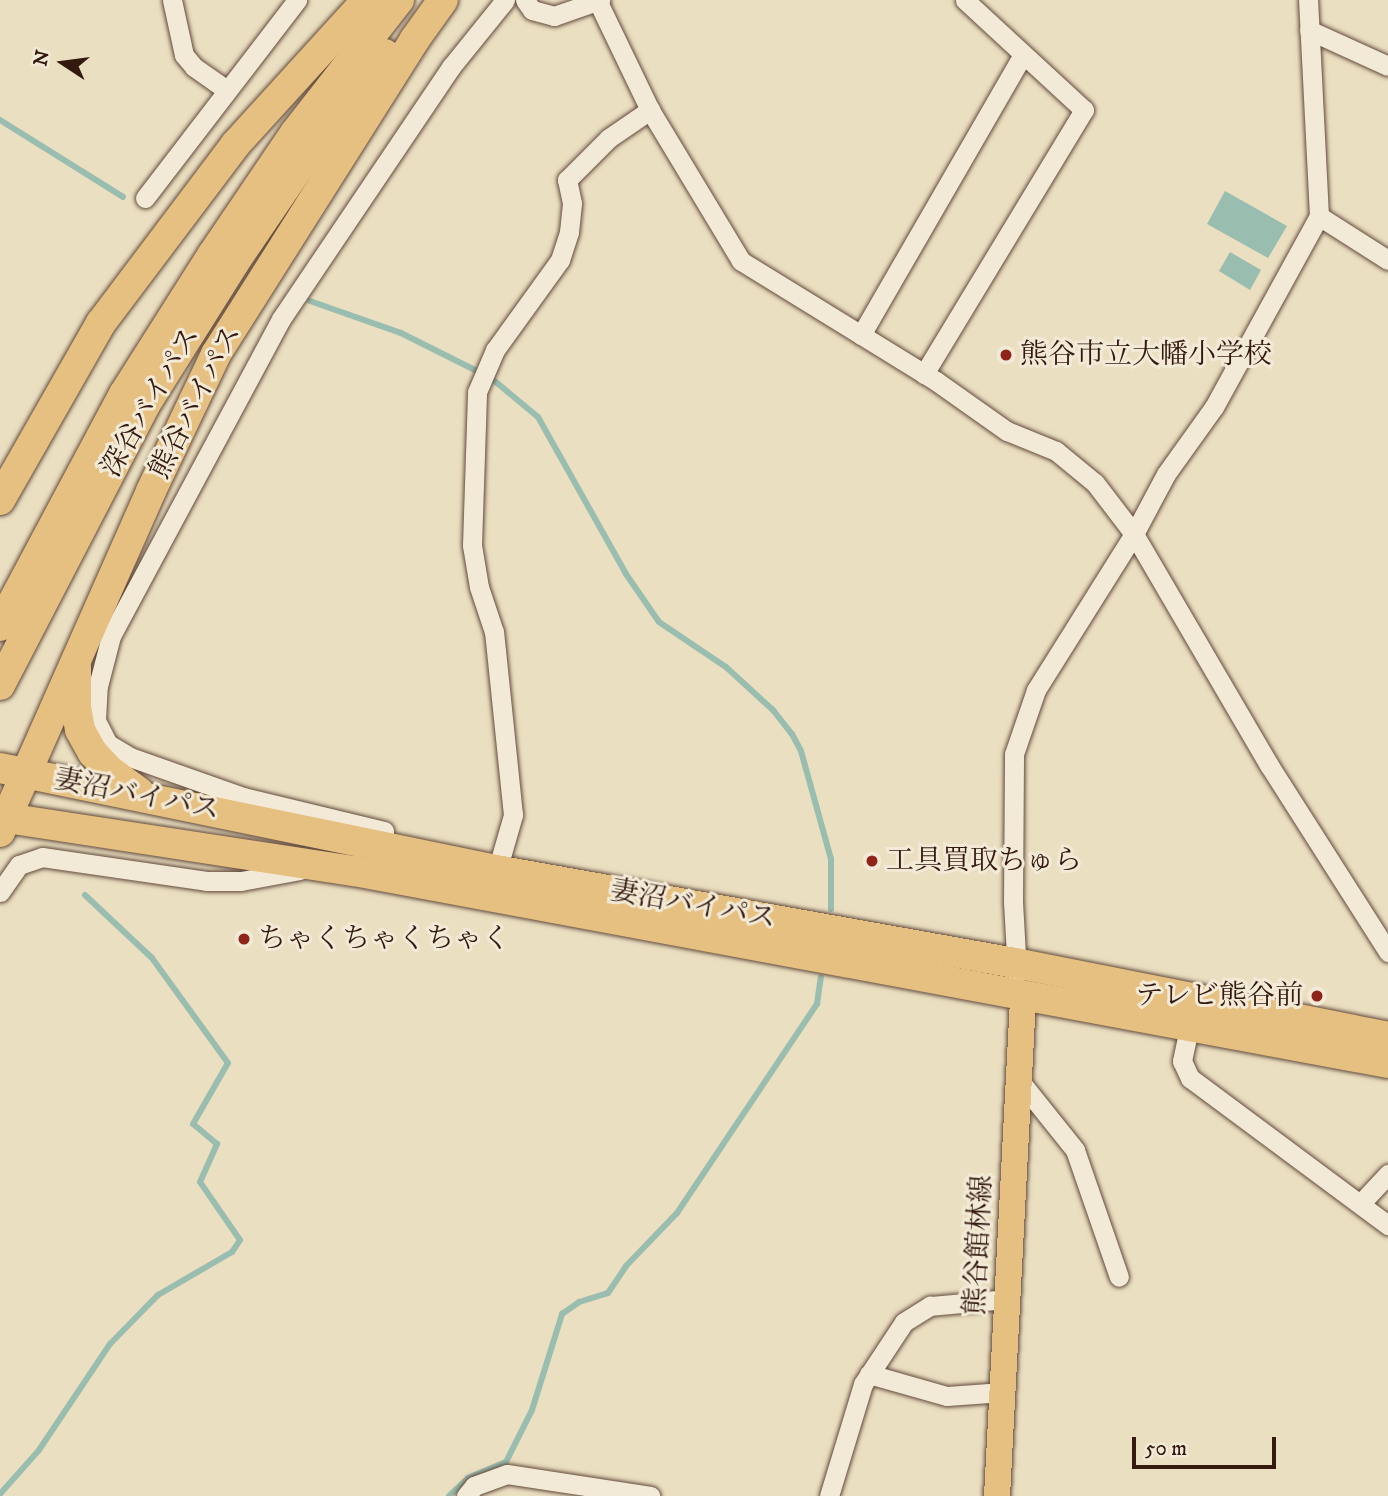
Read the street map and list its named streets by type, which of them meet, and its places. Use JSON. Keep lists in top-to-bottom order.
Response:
{
  "streets": {
    "highway": ["深谷バイパス", "熊谷バイパス", "妻沼バイパス"],
    "main road": ["熊谷館林線"]
  },
  "crossings": [
    ["熊谷バイパス", "妻沼バイパス"],
    ["妻沼バイパス", "熊谷館林線"]
  ],
  "places": [
    "熊谷市立大幡小学校",
    "工具買取ちゅら",
    "ちゃくちゃくちゃく",
    "テレビ熊谷前"
  ],
  "scale_bar": "50 m",
  "north": "left"
}
